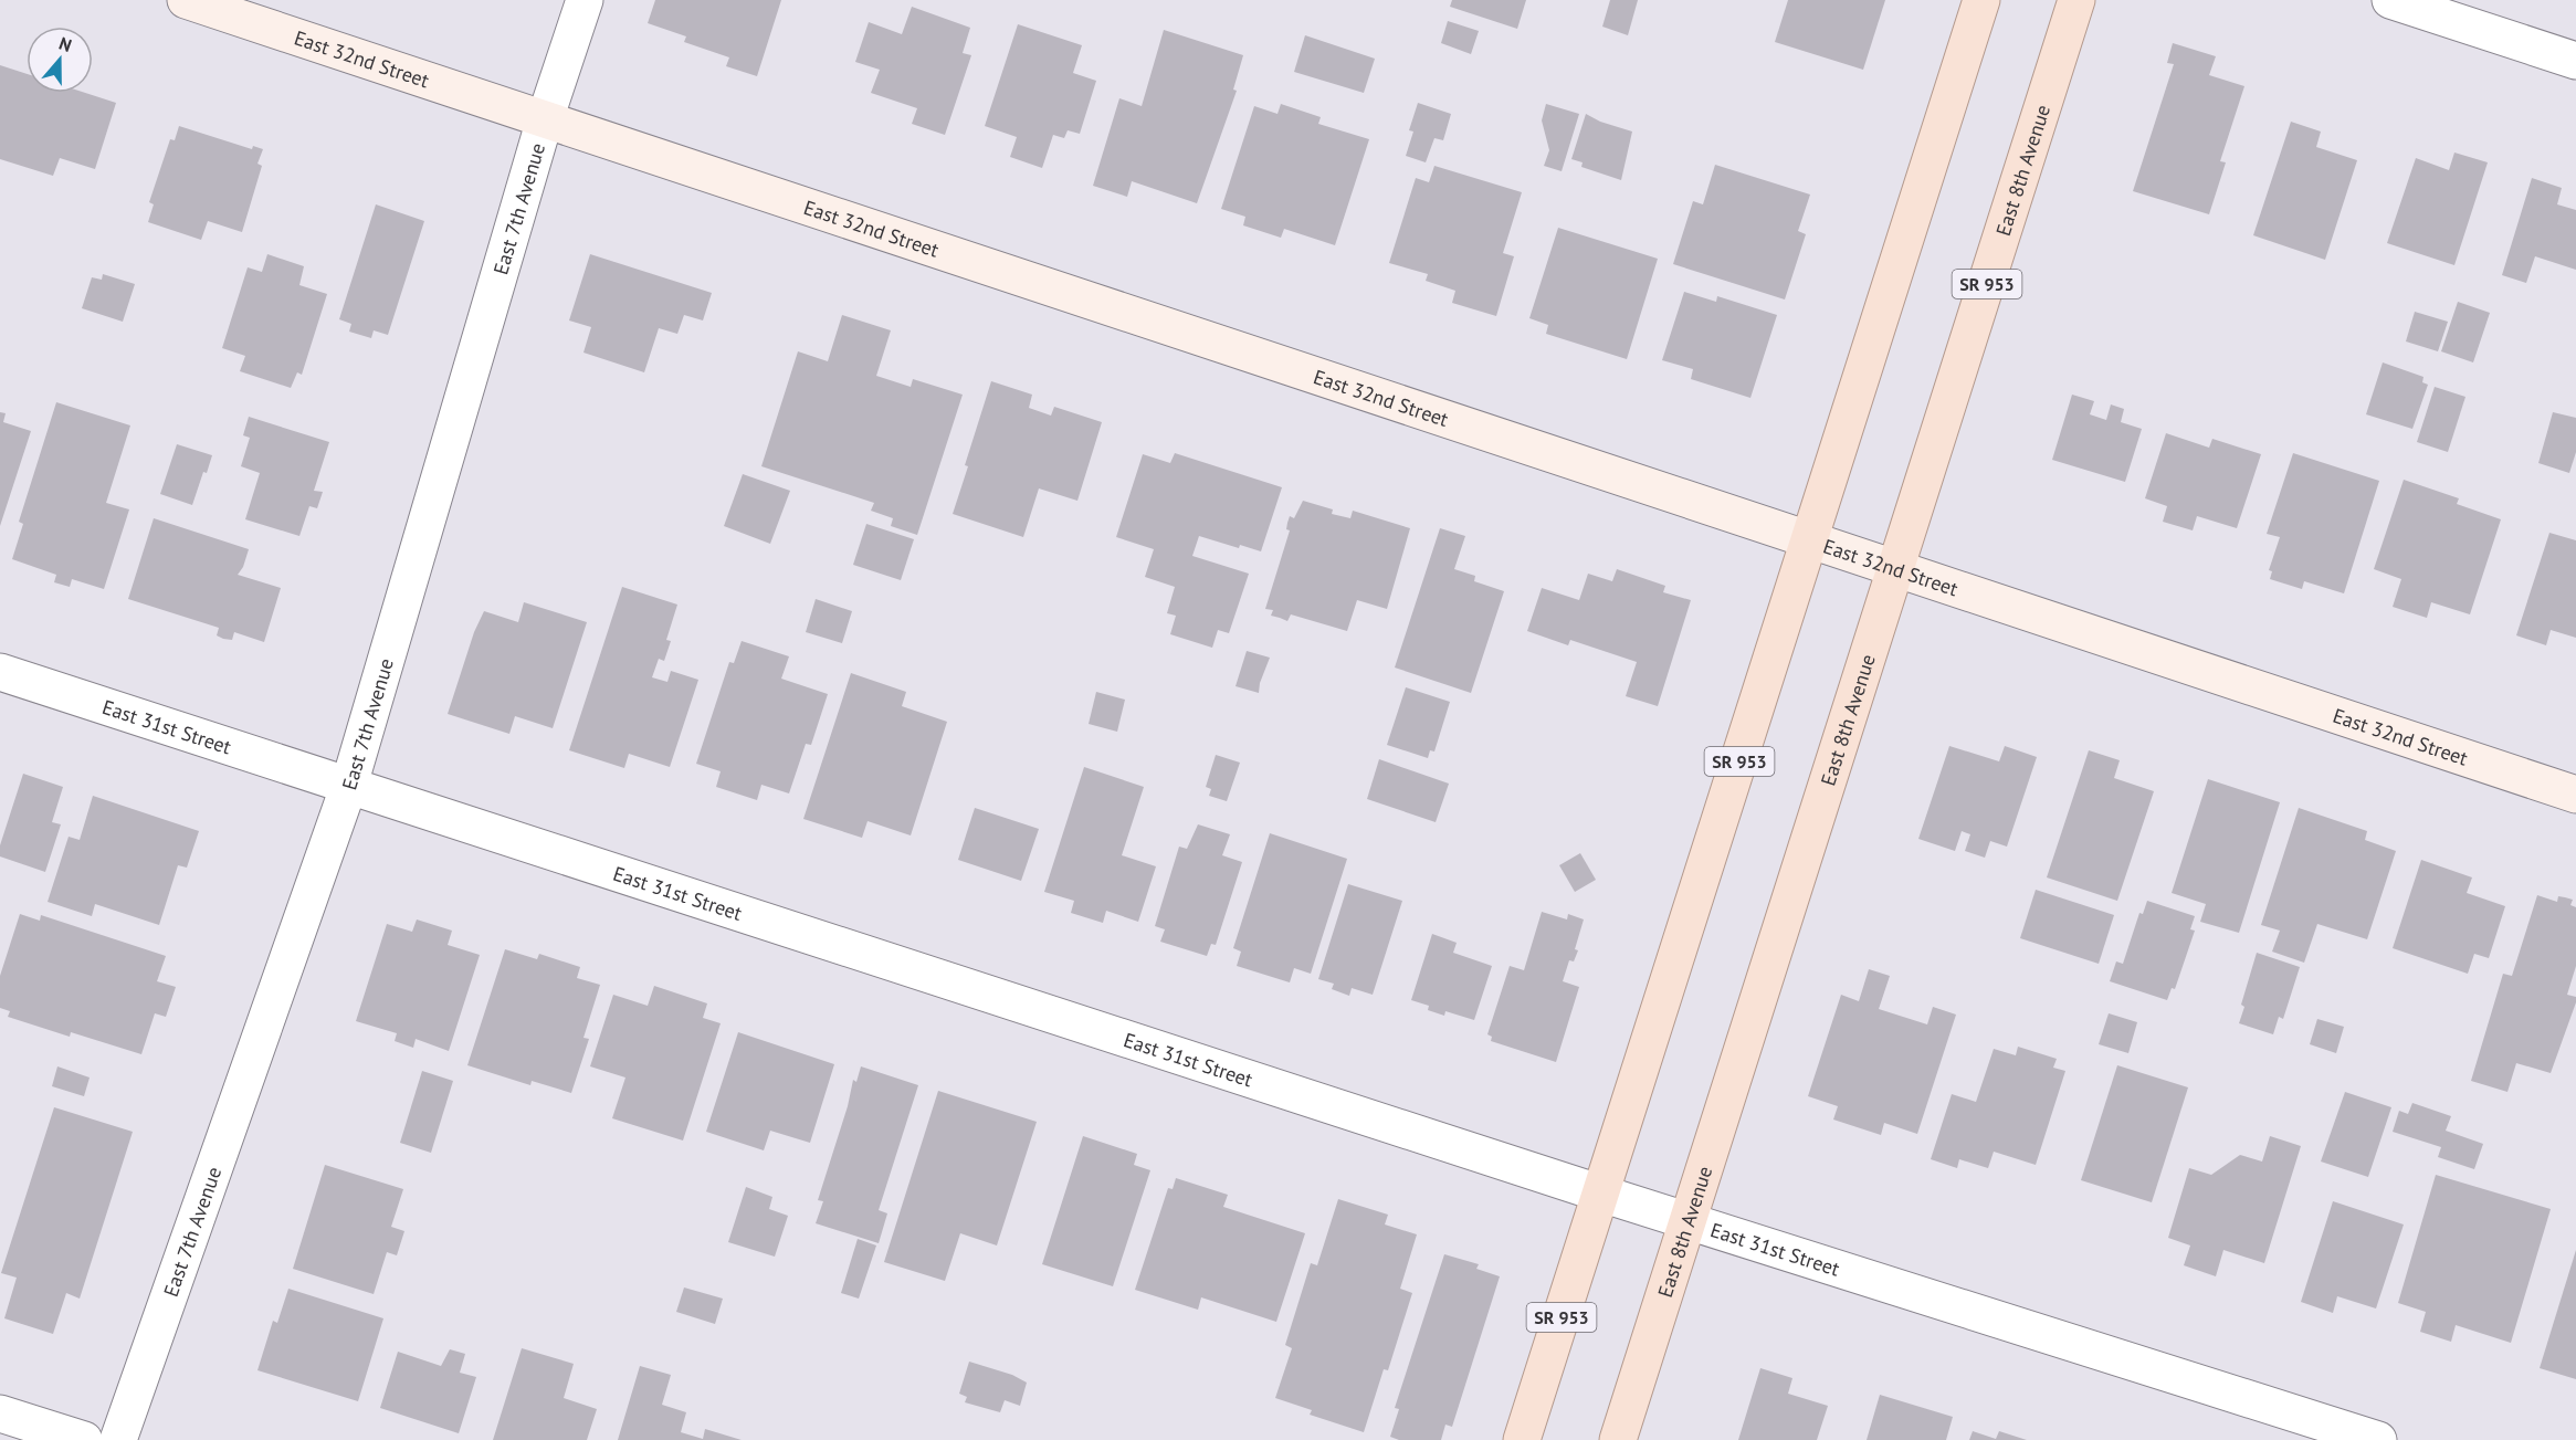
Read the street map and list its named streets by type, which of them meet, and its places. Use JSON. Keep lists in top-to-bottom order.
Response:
{
  "streets": {
    "main road": ["East 8th Avenue", "SR 953"],
    "street": ["East 32nd Street", "East 7th Avenue", "East 31st Street"]
  },
  "crossings": [
    ["East 32nd Street", "East 8th Avenue"],
    ["East 32nd Street", "East 7th Avenue"],
    ["East 32nd Street", "SR 953"],
    ["East 8th Avenue", "East 31st Street"],
    ["East 7th Avenue", "East 31st Street"],
    ["SR 953", "East 31st Street"]
  ],
  "north": "top"
}
